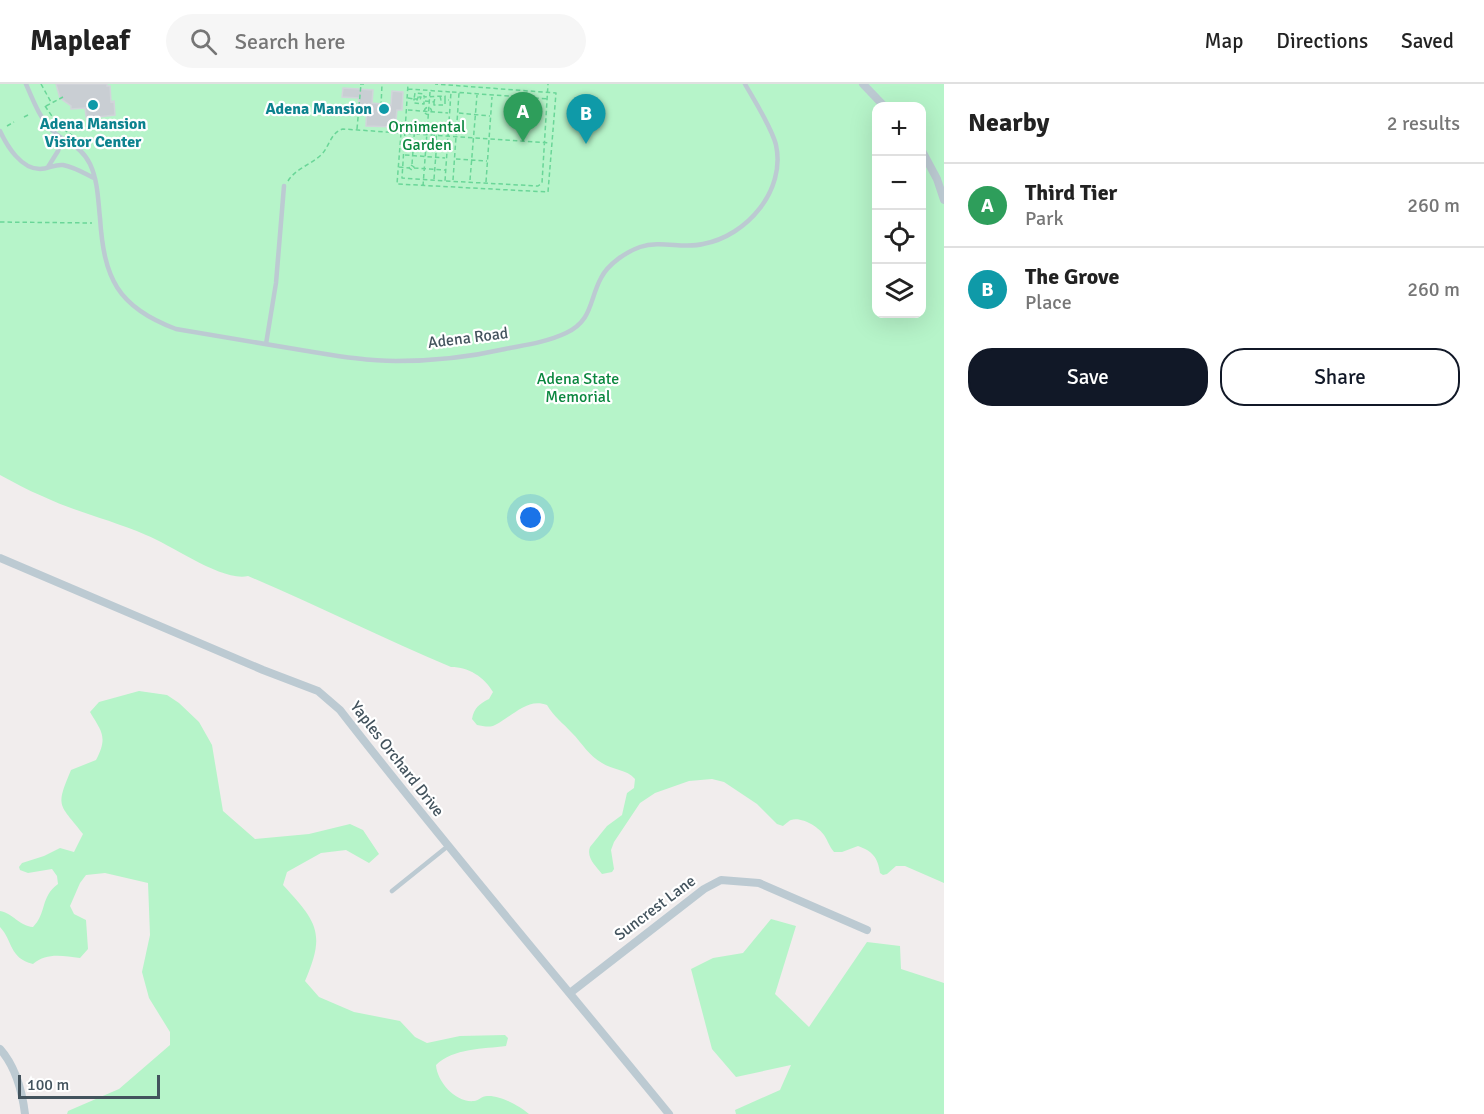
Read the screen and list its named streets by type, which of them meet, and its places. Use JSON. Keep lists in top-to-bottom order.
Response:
{
  "streets": {
    "street": ["Yaples Orchard Drive", "Suncrest Lane"],
    "lane": ["Adena Road"]
  },
  "crossings": [
    ["Yaples Orchard Drive", "Suncrest Lane"]
  ],
  "parks": ["Ornimental Garden", "Adena State Memorial"],
  "places": ["Adena Mansion Visitor Center", "Adena Mansion"],
  "scale_bar": "100 m",
  "page": {
    "header": "Mapleaf",
    "search": "Search here",
    "nav": ["Map", "Directions", "Saved"],
    "heading": ["Nearby", "2 results"],
    "pins": ["A", "B"],
    "map_buttons": ["+", "−"],
    "list": [
      {
        "mark": "A",
        "name": "Third Tier",
        "note": "Park",
        "value": "260 m"
      },
      {
        "mark": "B",
        "name": "The Grove",
        "note": "Place",
        "value": "260 m"
      }
    ],
    "buttons": ["Save", "Share"],
    "scale": "100 m"
  }
}
